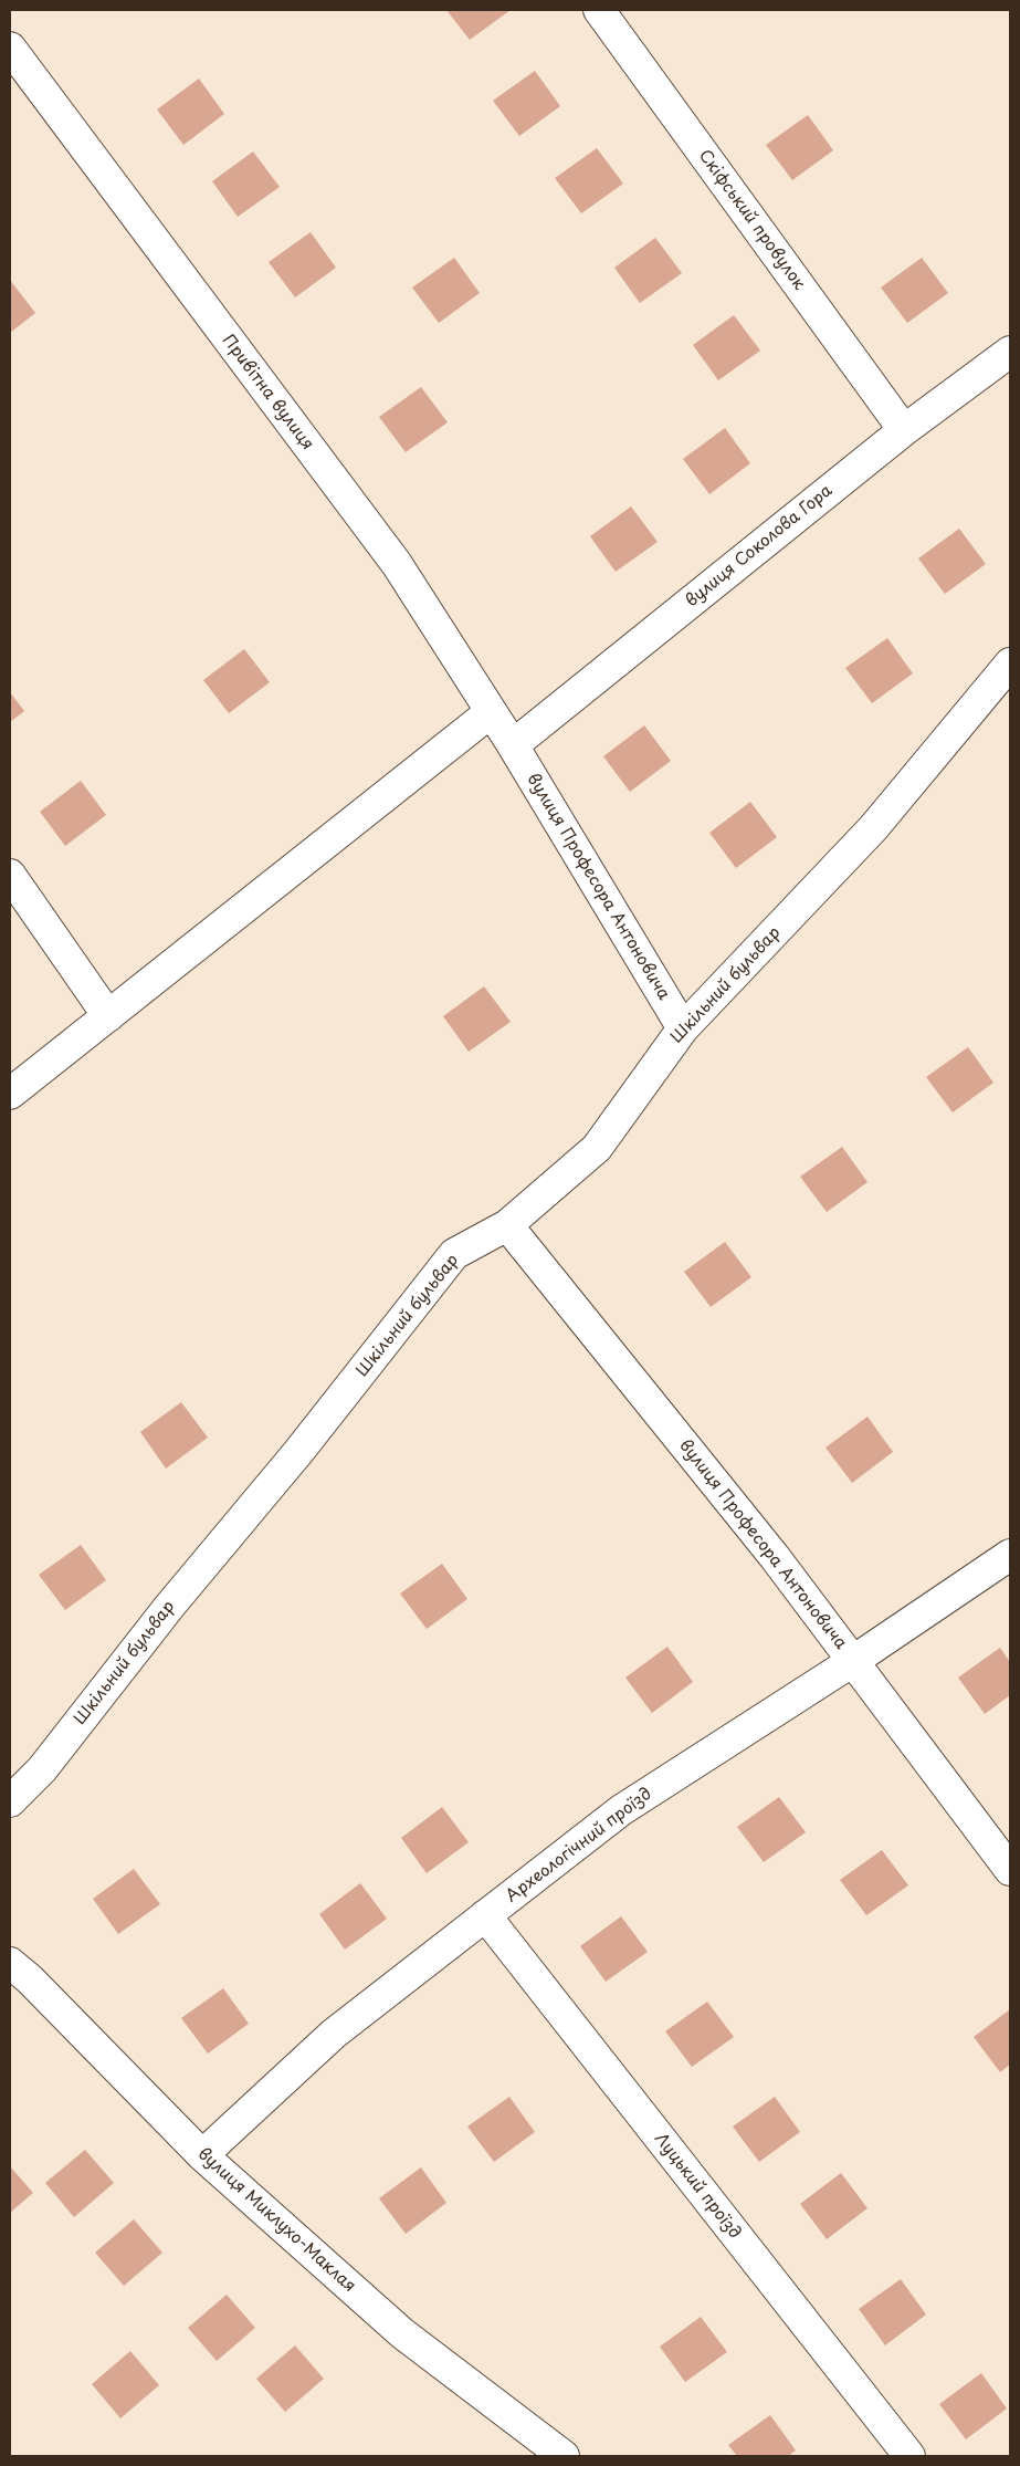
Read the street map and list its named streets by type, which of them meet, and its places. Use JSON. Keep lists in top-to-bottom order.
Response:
{
  "streets": {
    "street": [
      "Скіфський провулок",
      "Привітна вулиця",
      "вулиця Соколова Гора",
      "вулиця Професора Антоновича",
      "Шкільний бульвар",
      "Археологічний проїзд",
      "Луцький проїзд",
      "вулиця Миклухо-Маклая"
    ]
  },
  "crossings": [
    ["Скіфський провулок", "вулиця Соколова Гора"],
    ["Привітна вулиця", "вулиця Соколова Гора"],
    ["Привітна вулиця", "вулиця Професора Антоновича"],
    ["вулиця Соколова Гора", "вулиця Професора Антоновича"],
    ["вулиця Професора Антоновича", "Шкільний бульвар"],
    ["вулиця Професора Антоновича", "Археологічний проїзд"],
    ["Археологічний проїзд", "Луцький проїзд"],
    ["Археологічний проїзд", "вулиця Миклухо-Маклая"]
  ]
}
